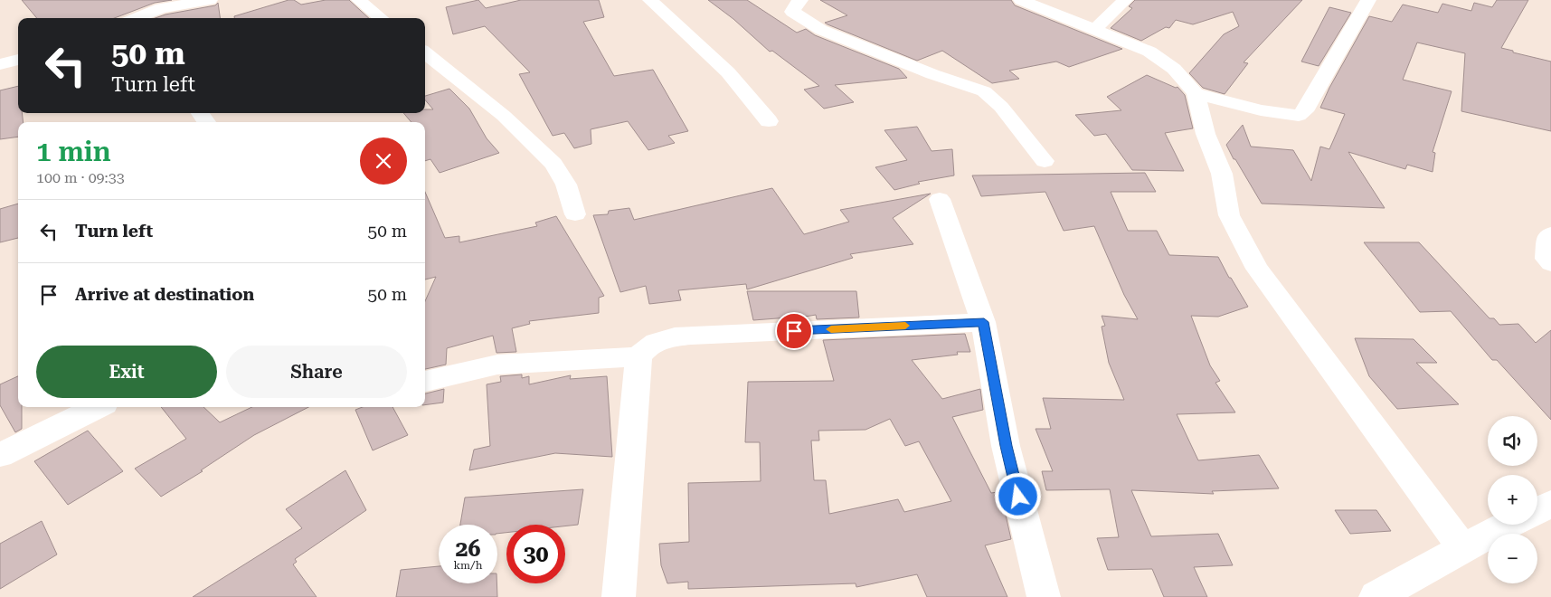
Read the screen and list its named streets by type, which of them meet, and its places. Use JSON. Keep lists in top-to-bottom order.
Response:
{
  "page": {
    "turn": ["50 m", "Turn left"],
    "heading": ["1 min", "100 m · 09:33"],
    "list": [
      {
        "name": "Turn left",
        "value": "50 m"
      },
      {
        "name": "Arrive at destination",
        "value": "50 m"
      }
    ],
    "buttons": ["Exit", "Share"],
    "map_buttons": ["+", "−"],
    "speed": "26 km/h",
    "limit": "30"
  }
}
